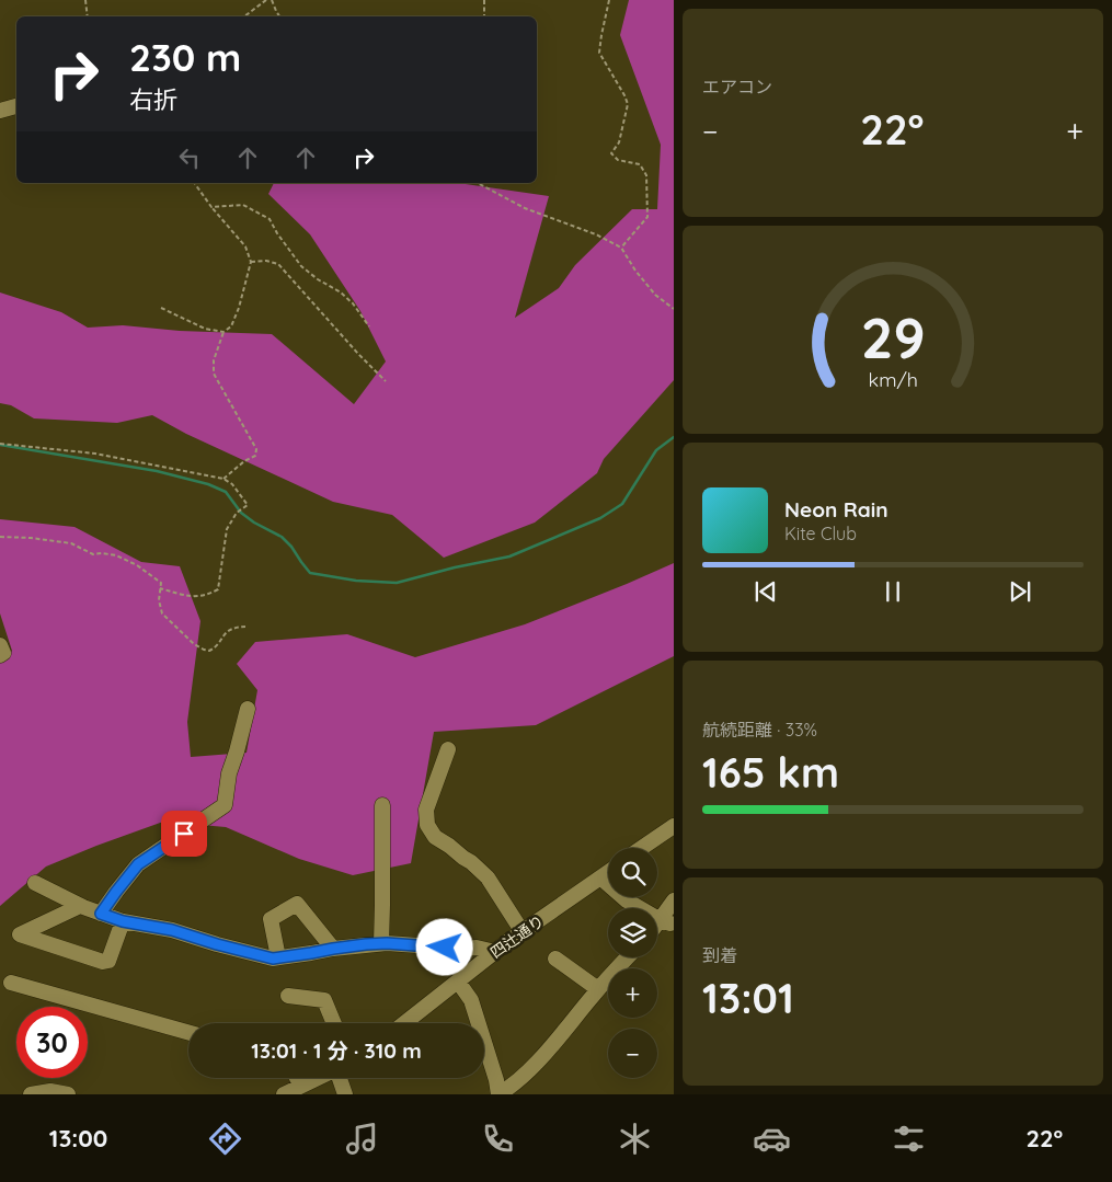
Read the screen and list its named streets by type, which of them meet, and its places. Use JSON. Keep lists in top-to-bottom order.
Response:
{
  "streets": {
    "street": ["四辻通り"]
  },
  "page": {
    "tile": [
      "エアコン",
      ["航続距離 · 33%", "165 km"],
      ["到着", "13:01"]
    ],
    "turn": ["230 m", "右折"],
    "heat": ["−", "22°", "+"],
    "song": ["Neon Rain", "Kite Club"],
    "map_buttons": ["+", "−"],
    "limit": "30",
    "trip": "13:01 · 1 分 · 310 m",
    "tabs": ["13:00", "22°"],
    "gauge": ["29", "km/h"]
  }
}
